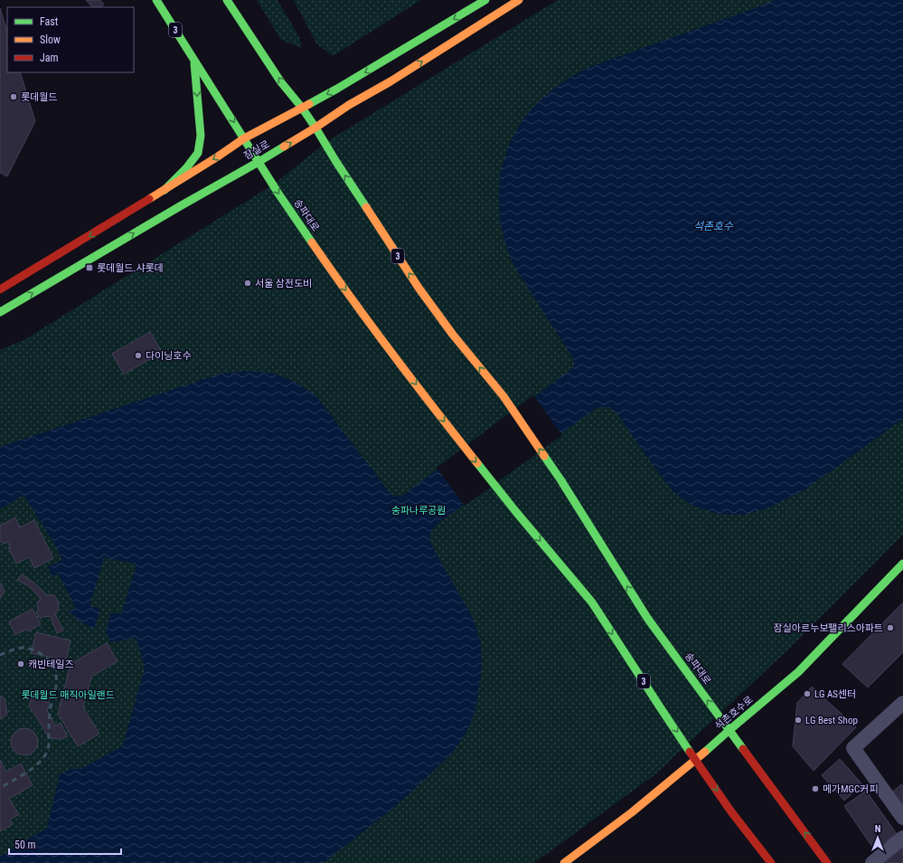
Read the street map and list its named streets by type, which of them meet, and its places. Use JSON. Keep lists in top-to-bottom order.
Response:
{
  "streets": {
    "main road": [
      "3",
      "잠실로",
      "송파대로",
      "석촌호수로"
    ]
  },
  "crossings": [
    ["3", "잠실로"],
    ["3", "송파대로"],
    ["3", "석촌호수로"],
    ["잠실로", "송파대로"],
    ["송파대로", "석촌호수로"]
  ],
  "water": ["석촌호수"],
  "parks": ["송파나루공원", "롯데월드 매직아일랜드"],
  "places": {
    "other": [
      "롯데월드",
      "서울 삼전도비",
      "다이닝호수",
      "잠실아르누보팰리스아파트",
      "캐빈테일즈",
      "LG AS센터",
      "LG Best Shop",
      "메가MGC커피"
    ],
    "transit": ["롯데월드.샤롯데"]
  },
  "legend": ["Fast", "Slow", "Jam"],
  "scale_bar": "50 m",
  "north": "top"
}
